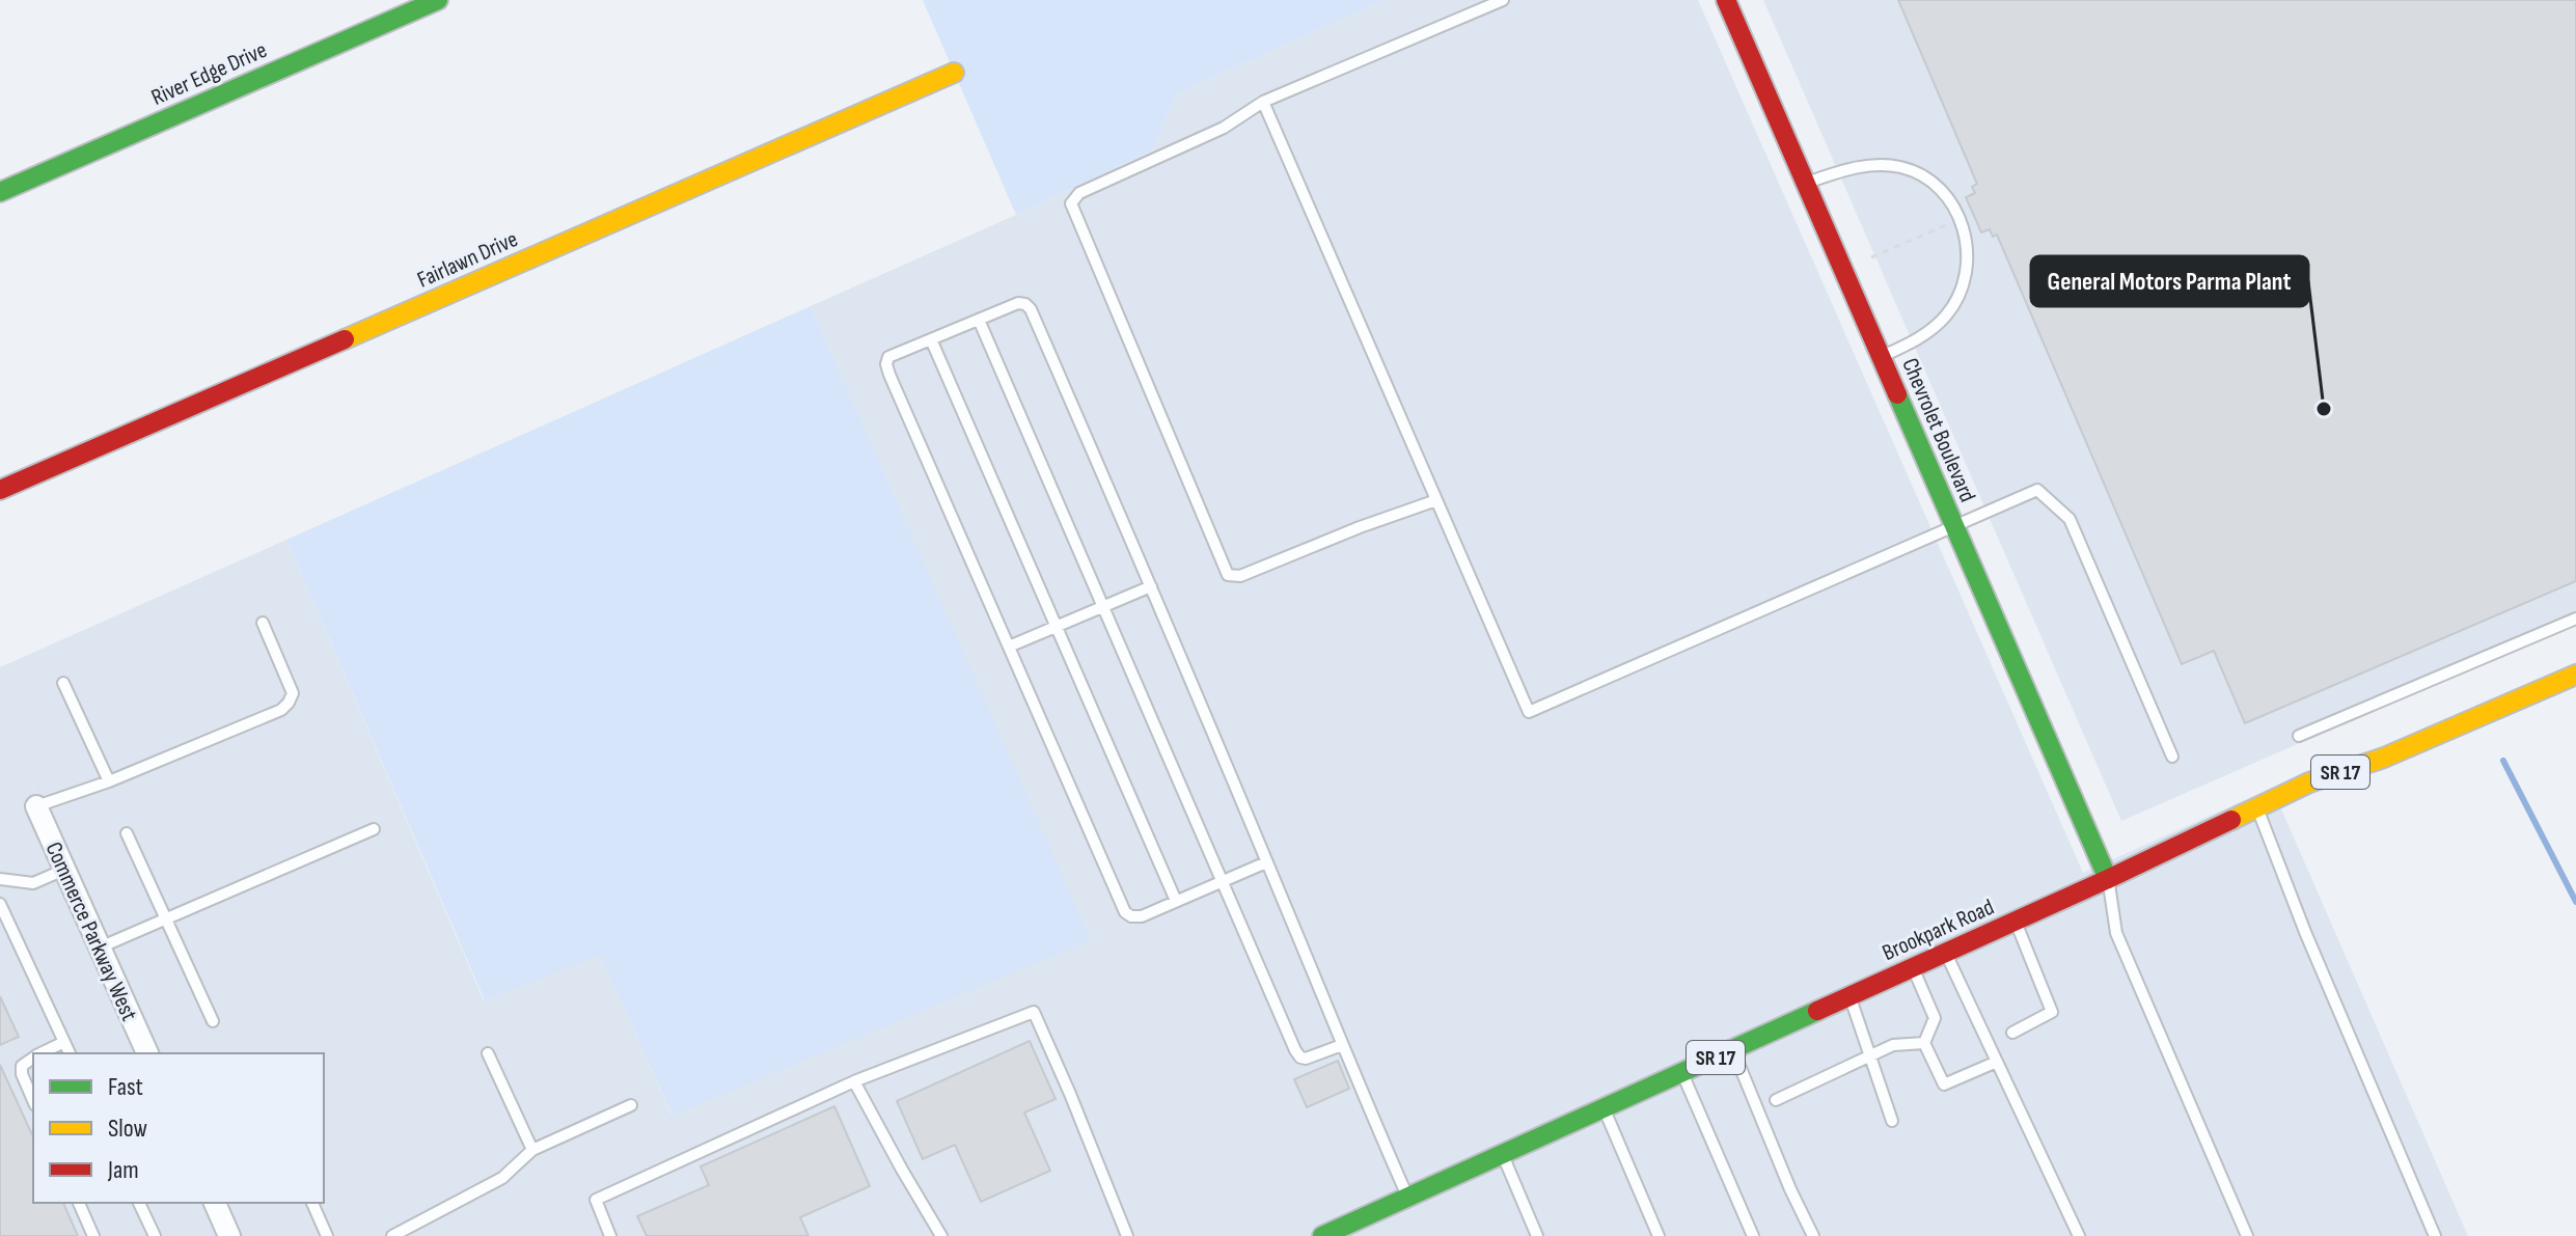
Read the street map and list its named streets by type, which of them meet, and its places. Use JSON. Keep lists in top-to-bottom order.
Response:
{
  "streets": {
    "main road": [
      "River Edge Drive",
      "Fairlawn Drive",
      "Chevrolet Boulevard",
      "SR 17",
      "Brookpark Road"
    ],
    "street": ["Commerce Parkway West"]
  },
  "crossings": [
    ["Chevrolet Boulevard", "Brookpark Road"]
  ],
  "places": ["General Motors Parma Plant"],
  "legend": ["Fast", "Slow", "Jam"]
}
